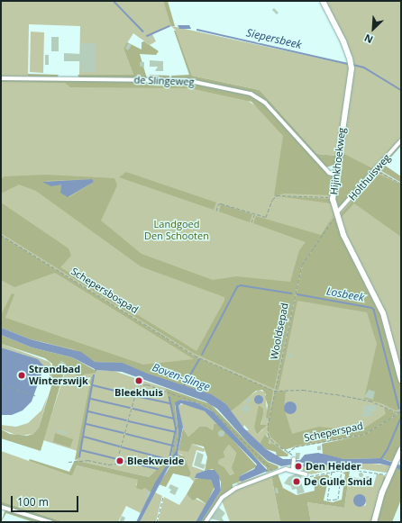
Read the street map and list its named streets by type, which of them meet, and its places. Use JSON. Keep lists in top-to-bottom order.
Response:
{
  "streets": {
    "street": ["de Slingeweg", "Hijinkhoekweg", "Holthuisweg"],
    "path": ["Schepersbospad", "Wooldsepad", "Scheperspad"]
  },
  "crossings": [
    ["de Slingeweg", "Hijinkhoekweg"],
    ["Hijinkhoekweg", "Holthuisweg"],
    ["Hijinkhoekweg", "Wooldsepad"],
    ["Holthuisweg", "Wooldsepad"],
    ["Schepersbospad", "Wooldsepad"],
    ["Wooldsepad", "Scheperspad"]
  ],
  "water": ["Siepersbeek", "Losbeek", "Boven-Slinge"],
  "parks": ["Landgoed Den Schooten"],
  "places": [
    "Strandbad Winterswijk",
    "Bleekhuis",
    "Bleekweide",
    "Den Helder",
    "De Gulle Smid"
  ],
  "scale_bar": "100 m",
  "north": "bottom left"
}
